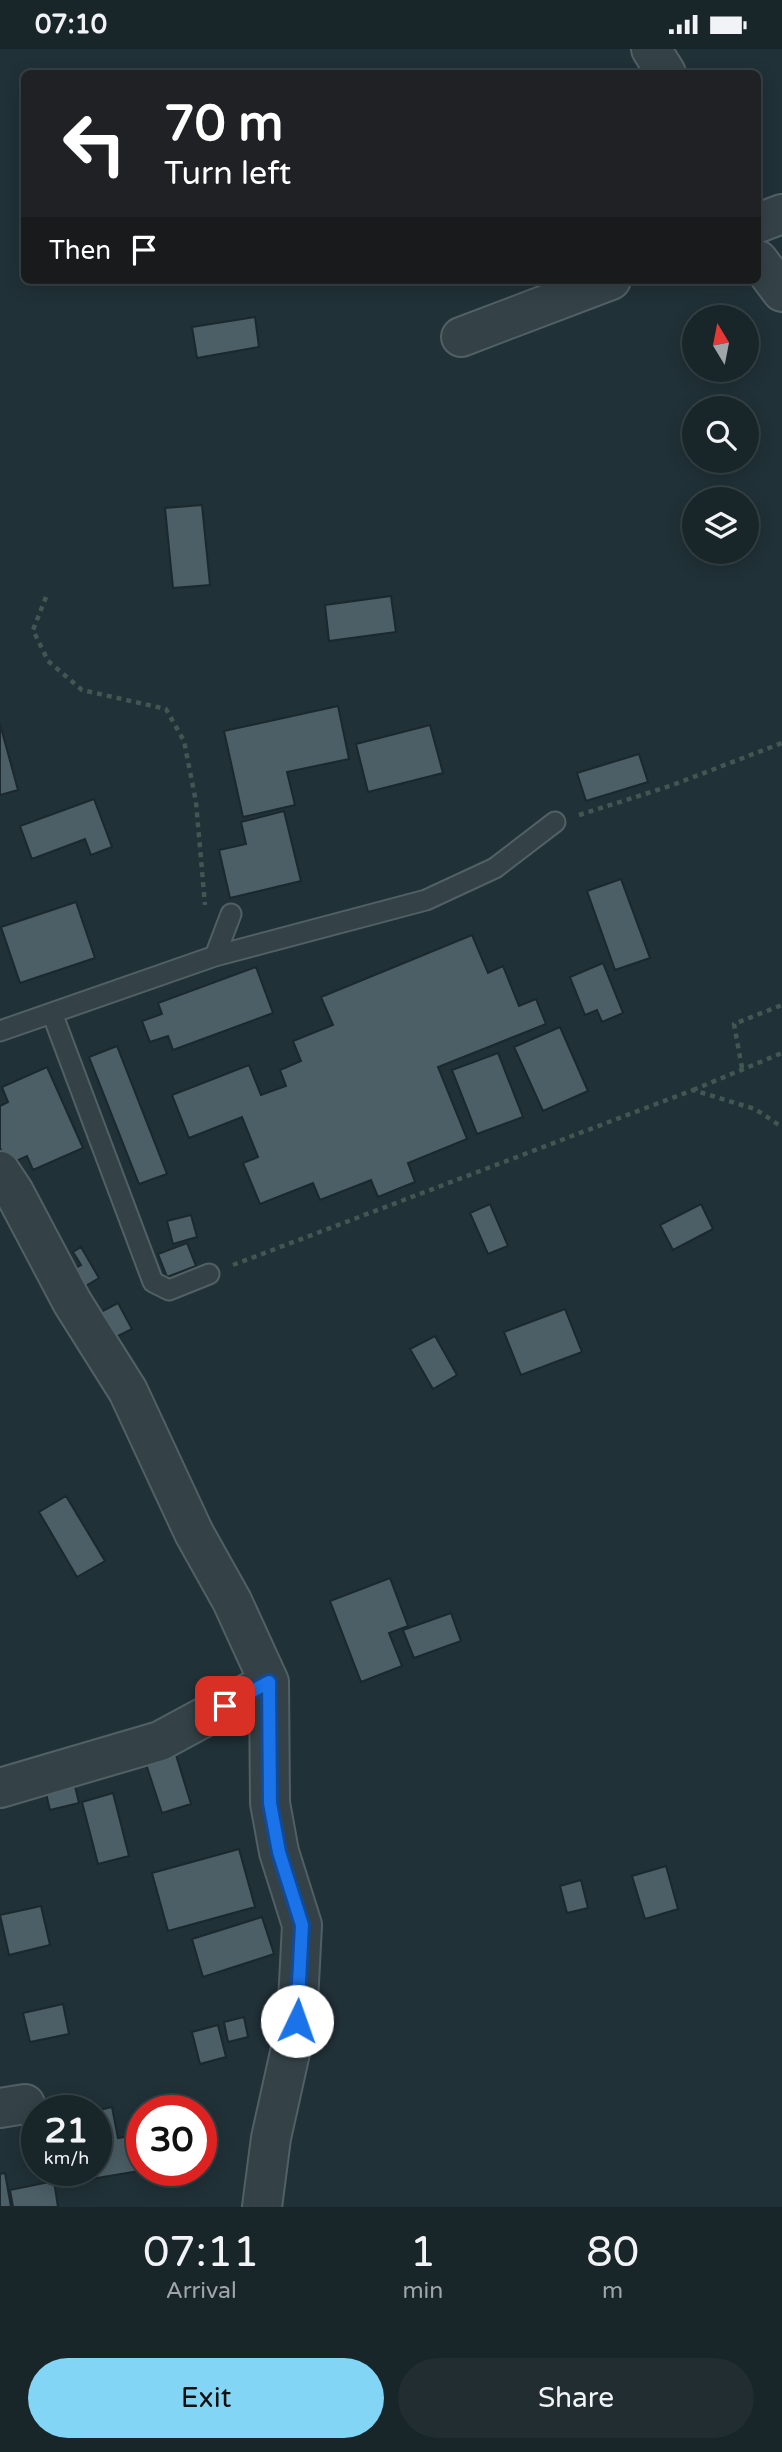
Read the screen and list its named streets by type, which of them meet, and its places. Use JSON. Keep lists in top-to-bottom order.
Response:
{
  "north": "top",
  "page": {
    "status": "07:10",
    "turn": ["70 m", "Turn left"],
    "then": "Then",
    "speed": "21 km/h",
    "limit": "30",
    "eta": [
      "07:11",
      "Arrival",
      "1",
      "min",
      "80",
      "m"
    ],
    "buttons": ["Exit", "Share"]
  }
}
